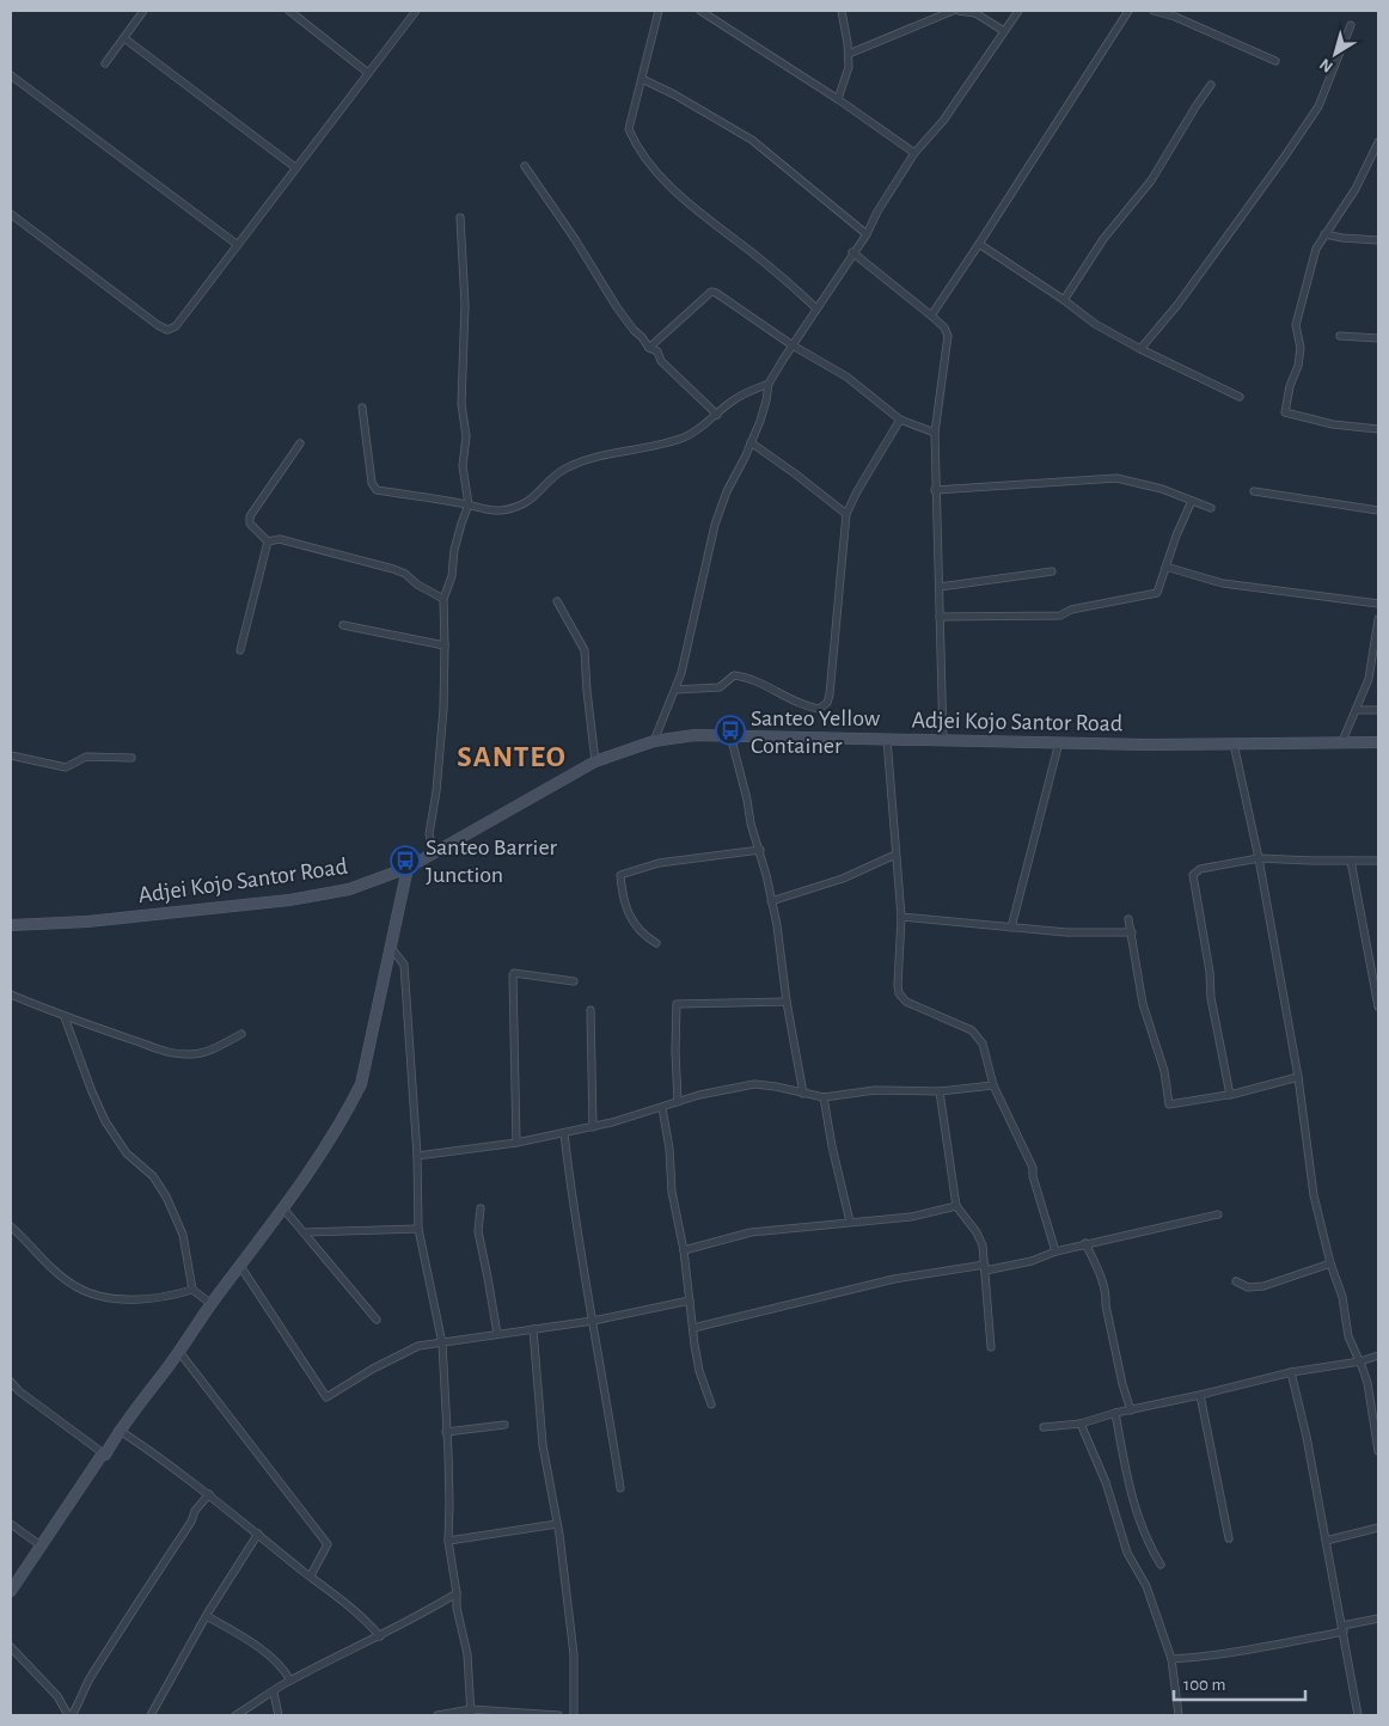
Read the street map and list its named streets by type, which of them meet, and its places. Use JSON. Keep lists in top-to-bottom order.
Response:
{
  "streets": {
    "street": ["Adjei Kojo Santor Road"]
  },
  "districts": ["SANTEO"],
  "places": {
    "bus stop": ["Santeo Yellow Container", "Santeo Barrier Junction"]
  },
  "scale_bar": "100 m",
  "north": "bottom left"
}
